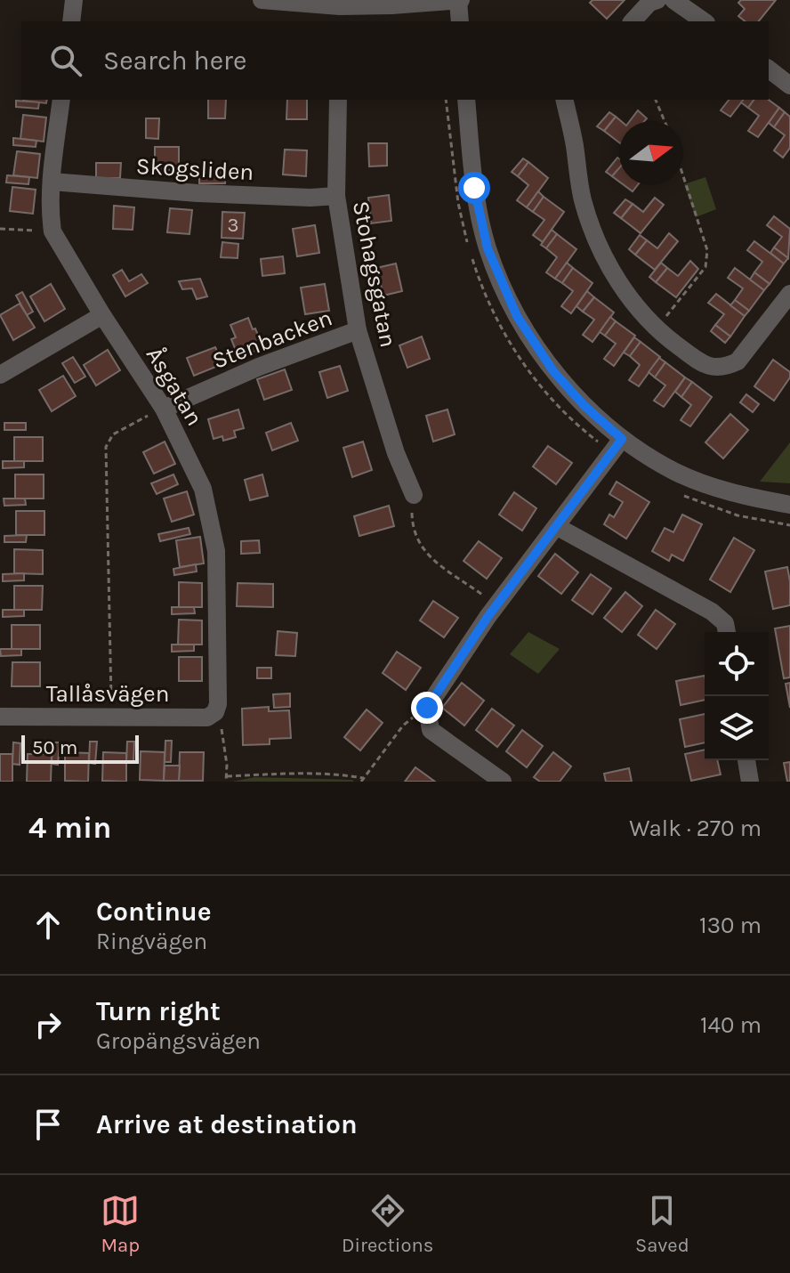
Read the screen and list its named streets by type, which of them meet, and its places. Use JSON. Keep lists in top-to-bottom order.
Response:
{
  "streets": {
    "street": [
      "Skogsliden",
      "Stohagsgatan",
      "Stenbacken",
      "Åsgatan",
      "Tallåsvägen"
    ]
  },
  "crossings": [
    ["Skogsliden", "Stohagsgatan"],
    ["Skogsliden", "Åsgatan"],
    ["Stohagsgatan", "Stenbacken"],
    ["Stenbacken", "Åsgatan"],
    ["Åsgatan", "Tallåsvägen"]
  ],
  "house_numbers": ["3"],
  "scale_bar": "50 m",
  "north": "right",
  "page": {
    "search": "Search here",
    "scale": "50 m",
    "heading": ["4 min", "Walk · 270 m"],
    "list": [
      ["Continue", "Ringvägen", "130 m"],
      ["Turn right", "Gropängsvägen", "140 m"],
      "Arrive at destination"
    ],
    "nav": ["Map", "Directions", "Saved"]
  }
}
